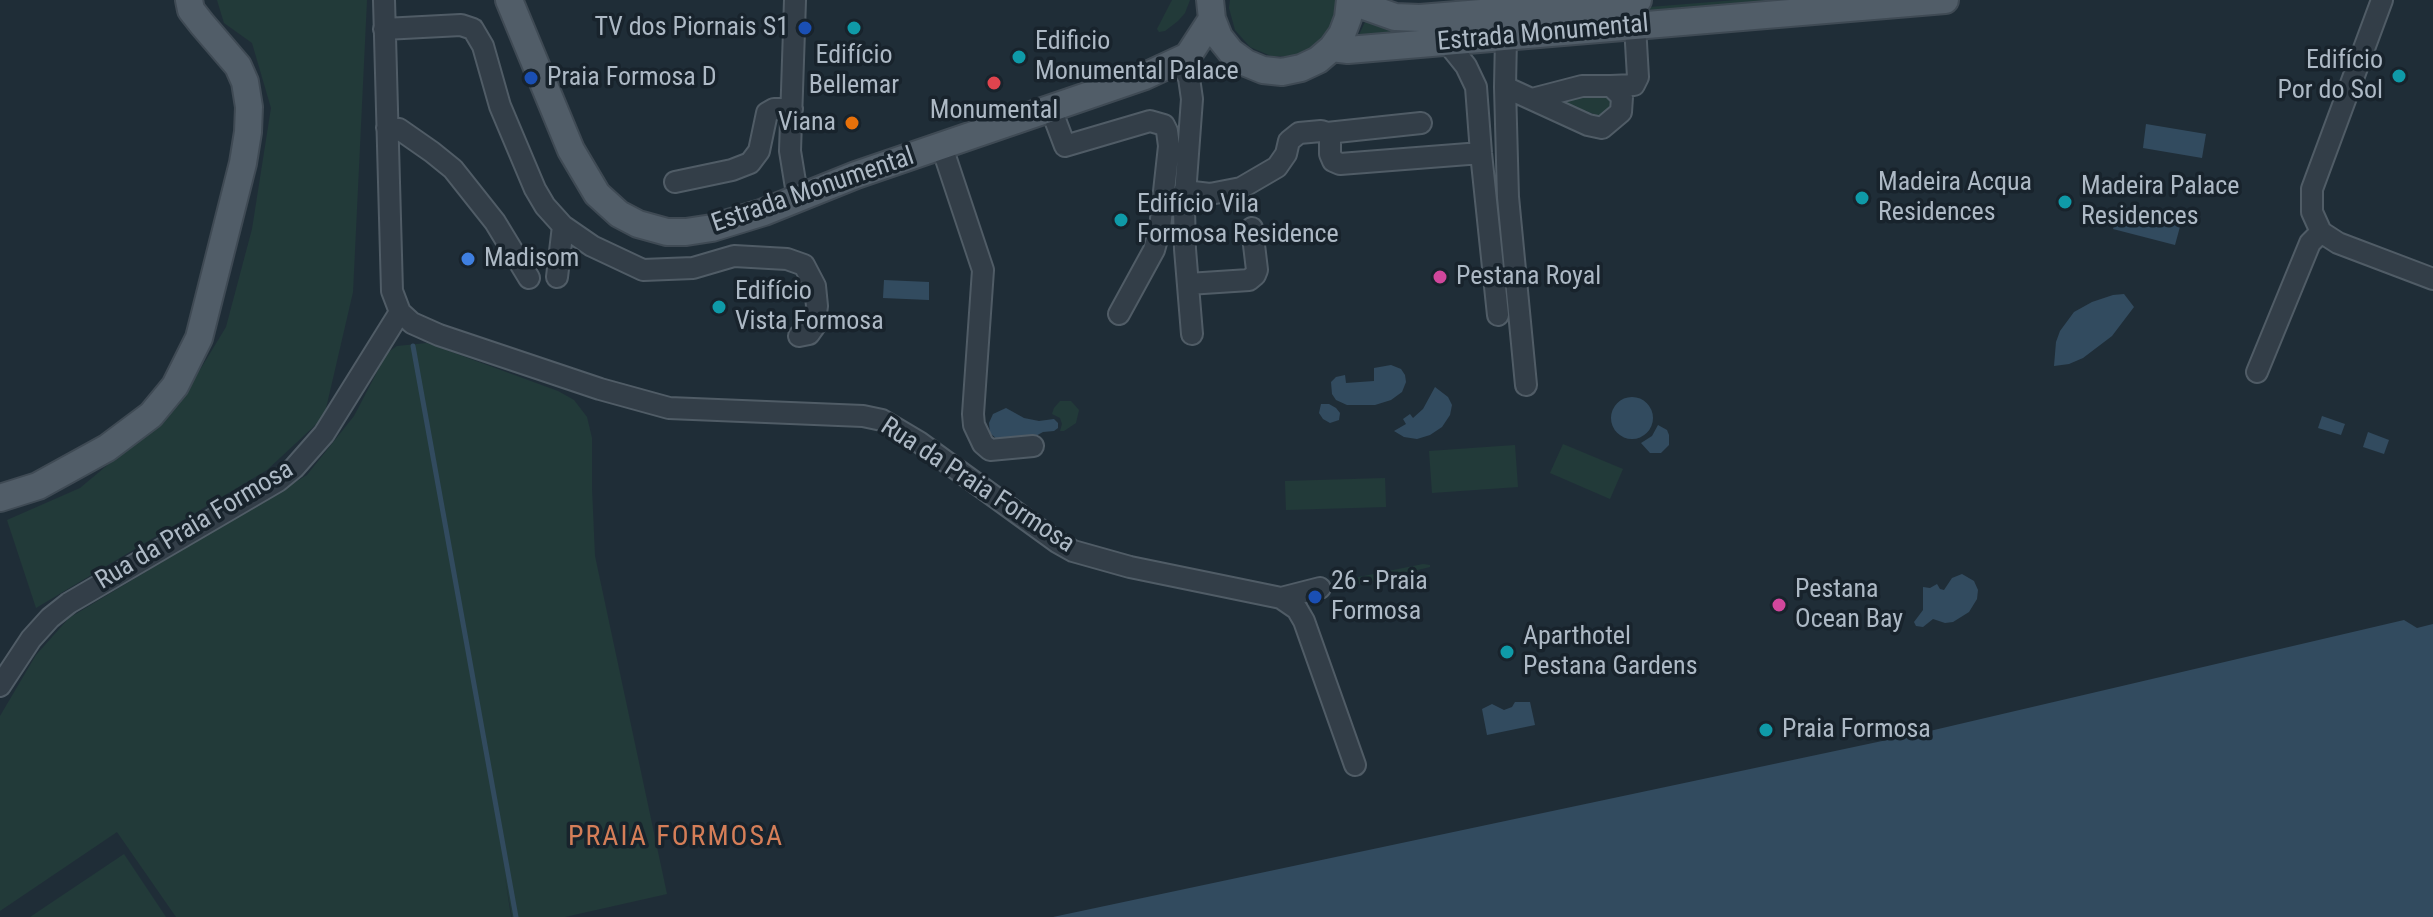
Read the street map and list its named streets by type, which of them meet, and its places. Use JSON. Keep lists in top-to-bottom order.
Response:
{
  "streets": {
    "main road": ["Estrada Monumental"],
    "street": ["Rua da Praia Formosa"]
  },
  "districts": ["PRAIA FORMOSA"],
  "places": [
    "TV dos Piornais S1",
    "Edifício Bellemar",
    "Edificio Monumental Palace",
    "Edifício Por do Sol",
    "Praia Formosa D",
    "Monumental",
    "Viana",
    "Madeira Acqua Residences",
    "Madeira Palace Residences",
    "Edifício Vila Formosa Residence",
    "Madisom",
    "Pestana Royal",
    "Edifício Vista Formosa",
    "26 - Praia Formosa",
    "Pestana Ocean Bay",
    "Aparthotel Pestana Gardens",
    "Praia Formosa"
  ]
}
